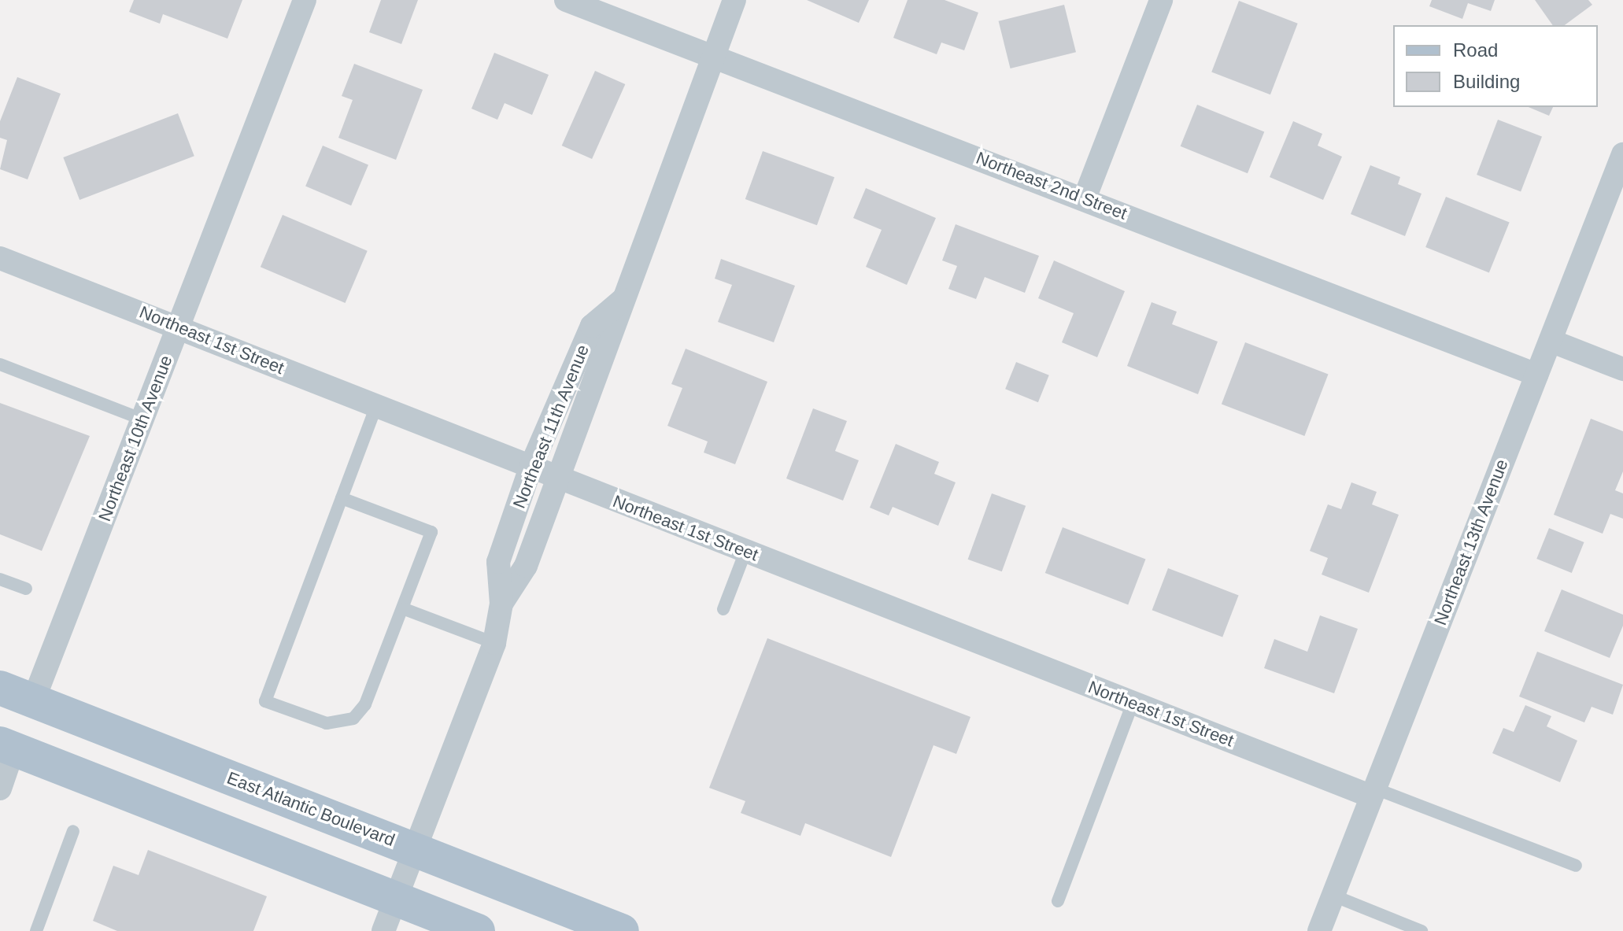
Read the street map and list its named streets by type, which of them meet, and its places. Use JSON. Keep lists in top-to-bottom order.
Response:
{
  "streets": {
    "main road": ["East Atlantic Boulevard"],
    "street": [
      "Northeast 2nd Street",
      "Northeast 1st Street",
      "Northeast 11th Avenue",
      "Northeast 10th Avenue",
      "Northeast 13th Avenue"
    ]
  },
  "crossings": [
    ["Northeast 2nd Street", "Northeast 11th Avenue"],
    ["Northeast 2nd Street", "Northeast 13th Avenue"],
    ["Northeast 1st Street", "Northeast 11th Avenue"],
    ["Northeast 1st Street", "Northeast 10th Avenue"],
    ["Northeast 1st Street", "Northeast 13th Avenue"],
    ["Northeast 11th Avenue", "East Atlantic Boulevard"],
    ["Northeast 10th Avenue", "East Atlantic Boulevard"]
  ],
  "legend": ["Road", "Building"]
}
